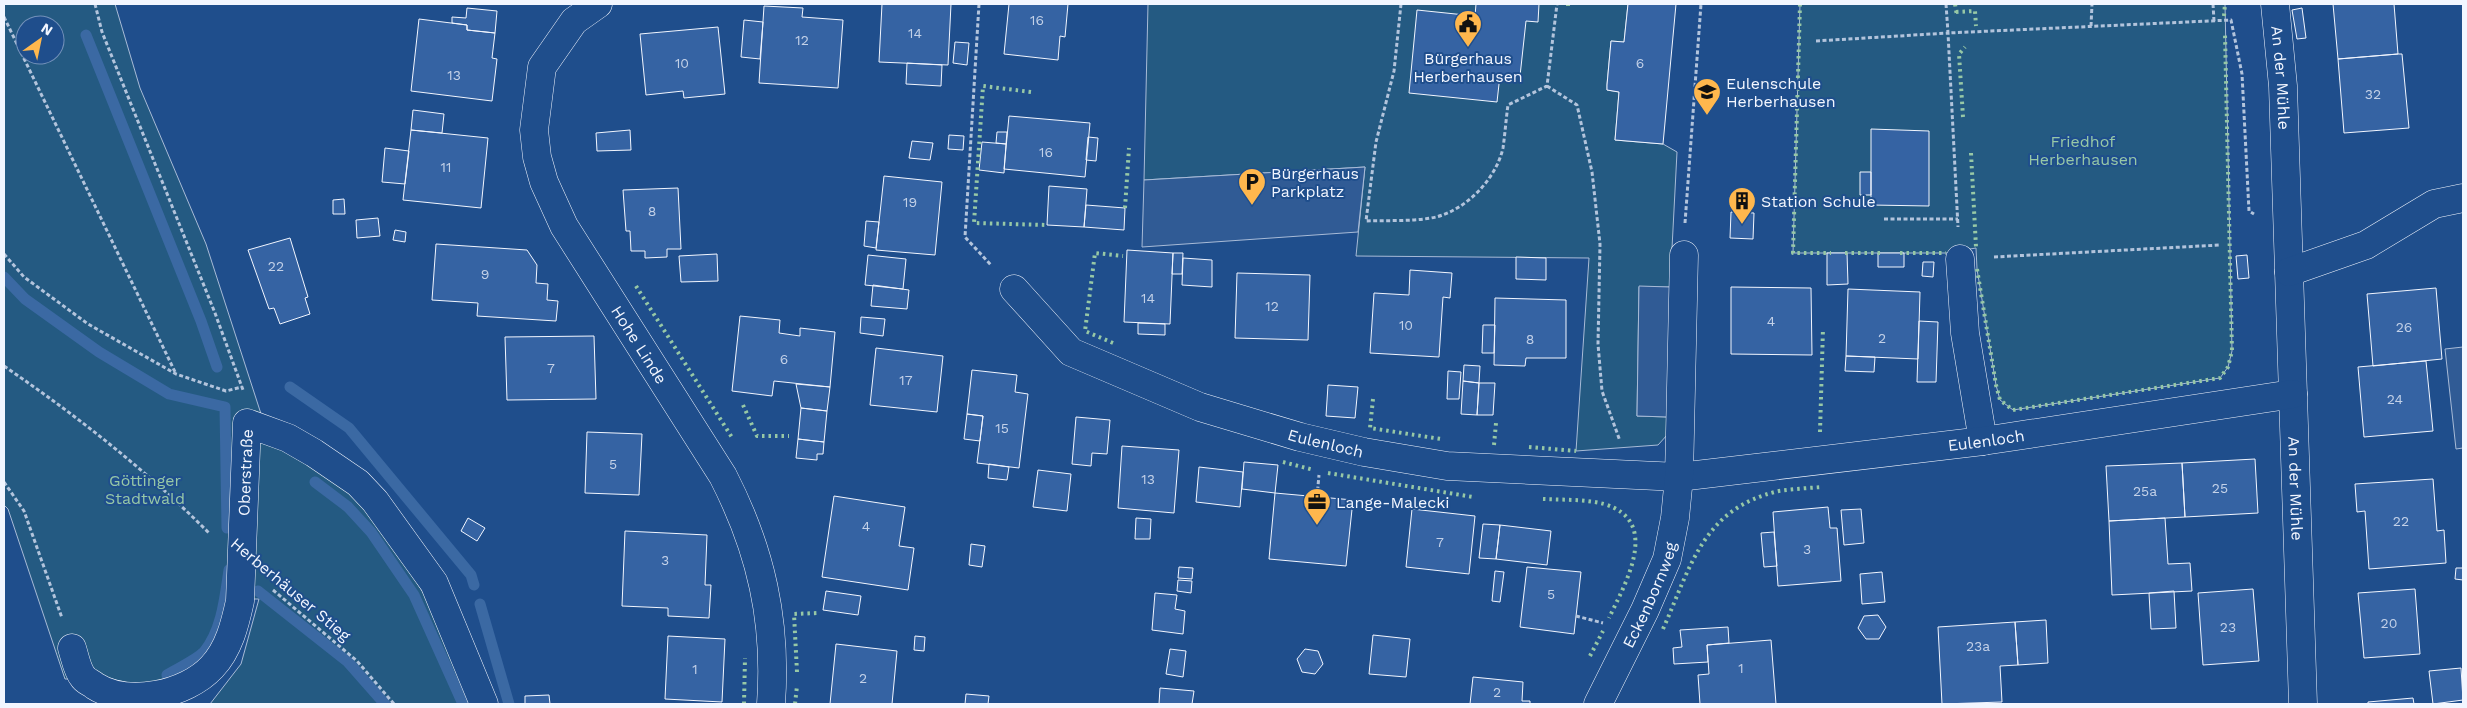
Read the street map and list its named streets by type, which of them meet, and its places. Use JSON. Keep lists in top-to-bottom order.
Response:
{
  "streets": {
    "street": [
      "An der Mühle",
      "Hohe Linde",
      "Eulenloch",
      "Oberstraße",
      "Eckenbornweg"
    ],
    "path": ["Herberhäuser Stieg"]
  },
  "crossings": [
    ["An der Mühle", "Eulenloch"],
    ["Eulenloch", "Eckenbornweg"],
    ["Oberstraße", "Herberhäuser Stieg"]
  ],
  "parks": ["Friedhof Herberhausen", "Göttinger Stadtwald"],
  "places": {
    "public building": ["Bürgerhaus Herberhausen"],
    "school or university": ["Eulenschule Herberhausen"],
    "parking": ["Bürgerhaus Parkplatz"],
    "building": ["Station Schule"],
    "office": ["Lange-Malecki"]
  },
  "house_numbers": [
    "16",
    "14",
    "12",
    "10",
    "6",
    "13",
    "32",
    "16",
    "11",
    "19",
    "8",
    "22",
    "9",
    "14",
    "12",
    "4",
    "10",
    "26",
    "2",
    "8",
    "6",
    "7",
    "17",
    "24",
    "15",
    "5",
    "13",
    "25",
    "25a",
    "22",
    "4",
    "7",
    "3",
    "3",
    "5",
    "20",
    "23",
    "23a",
    "1",
    "1",
    "2",
    "2"
  ],
  "north": "top right"
}
